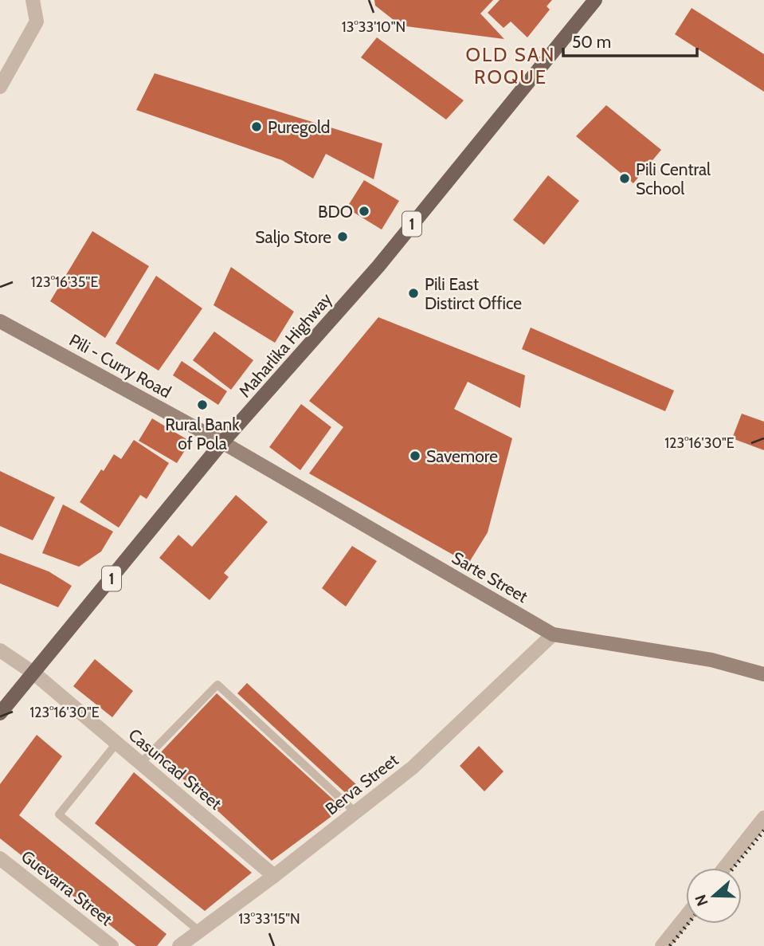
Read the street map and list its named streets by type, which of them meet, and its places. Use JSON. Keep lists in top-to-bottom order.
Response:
{
  "streets": {
    "main road": ["1", "Maharlika Highway"],
    "street": [
      "Pili - Curry Road",
      "Sarte Street",
      "Casuncad Street",
      "Berva Street",
      "Guevarra Street"
    ]
  },
  "crossings": [
    ["Maharlika Highway", "Pili - Curry Road"],
    ["Maharlika Highway", "Sarte Street"],
    ["Maharlika Highway", "Casuncad Street"],
    ["Pili - Curry Road", "Sarte Street"],
    ["Sarte Street", "Berva Street"],
    ["Casuncad Street", "Berva Street"]
  ],
  "districts": ["OLD SAN ROQUE"],
  "places": [
    "Puregold",
    "Pili Central School",
    "BDO",
    "Saljo Store",
    "Pili East Distirct Office",
    "Rural Bank of Pola",
    "Savemore"
  ],
  "scale_bar": "50 m",
  "north": "left",
  "coordinates": [
    "13°33'10\"N",
    "123°16'35\"E",
    "123°16'30\"E",
    "13°33'15\"N"
  ]
}
